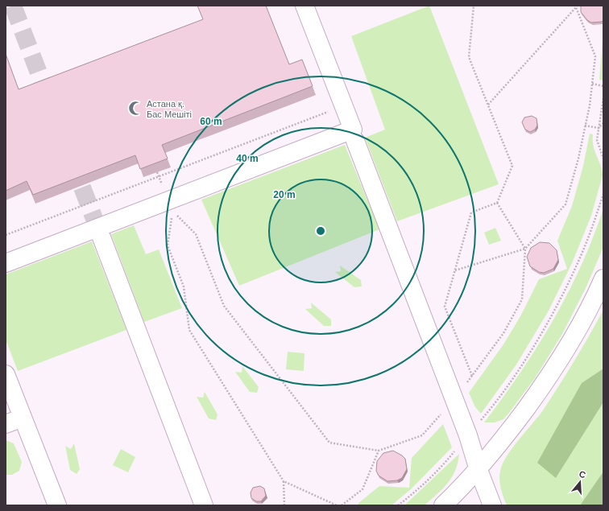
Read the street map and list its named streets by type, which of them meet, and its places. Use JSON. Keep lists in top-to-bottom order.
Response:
{
  "places": {
    "mosque": ["Астана қ. Бас Мешіті"]
  },
  "north": "top",
  "rings": ["60 m", "40 m", "20 m"]
}
